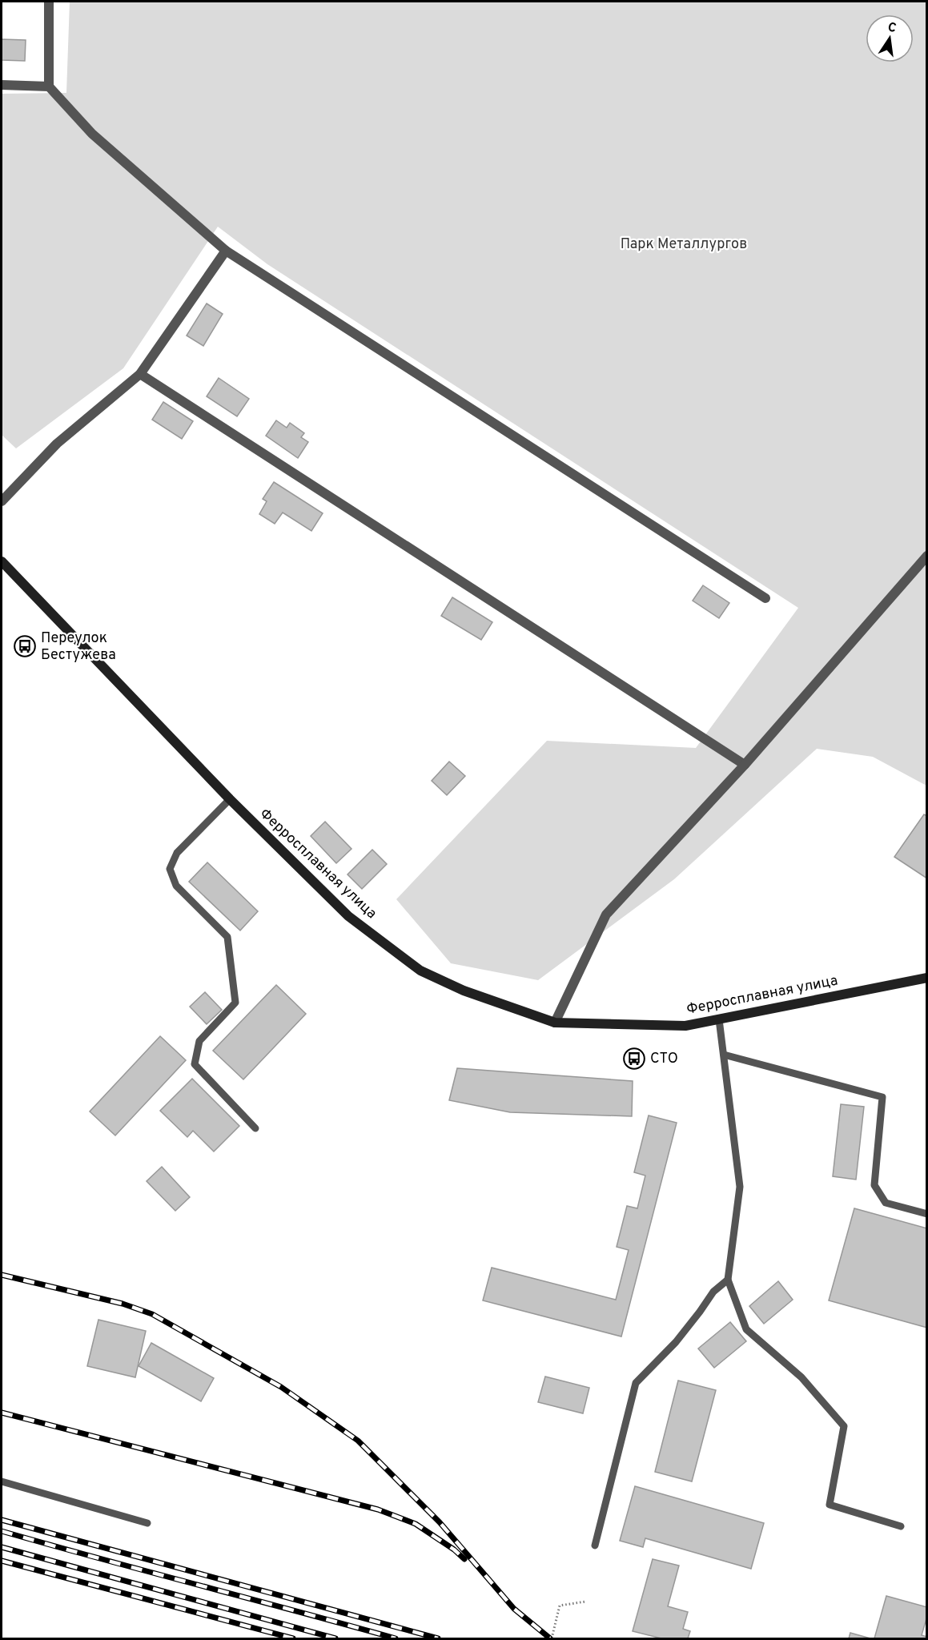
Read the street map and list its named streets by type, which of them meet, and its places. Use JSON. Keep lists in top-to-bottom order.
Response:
{
  "streets": {
    "main road": ["Ферросплавная улица"]
  },
  "parks": ["Парк Металлургов"],
  "places": {
    "bus stop": ["Переулок Бестужева", "СТО"]
  },
  "north": "top"
}
